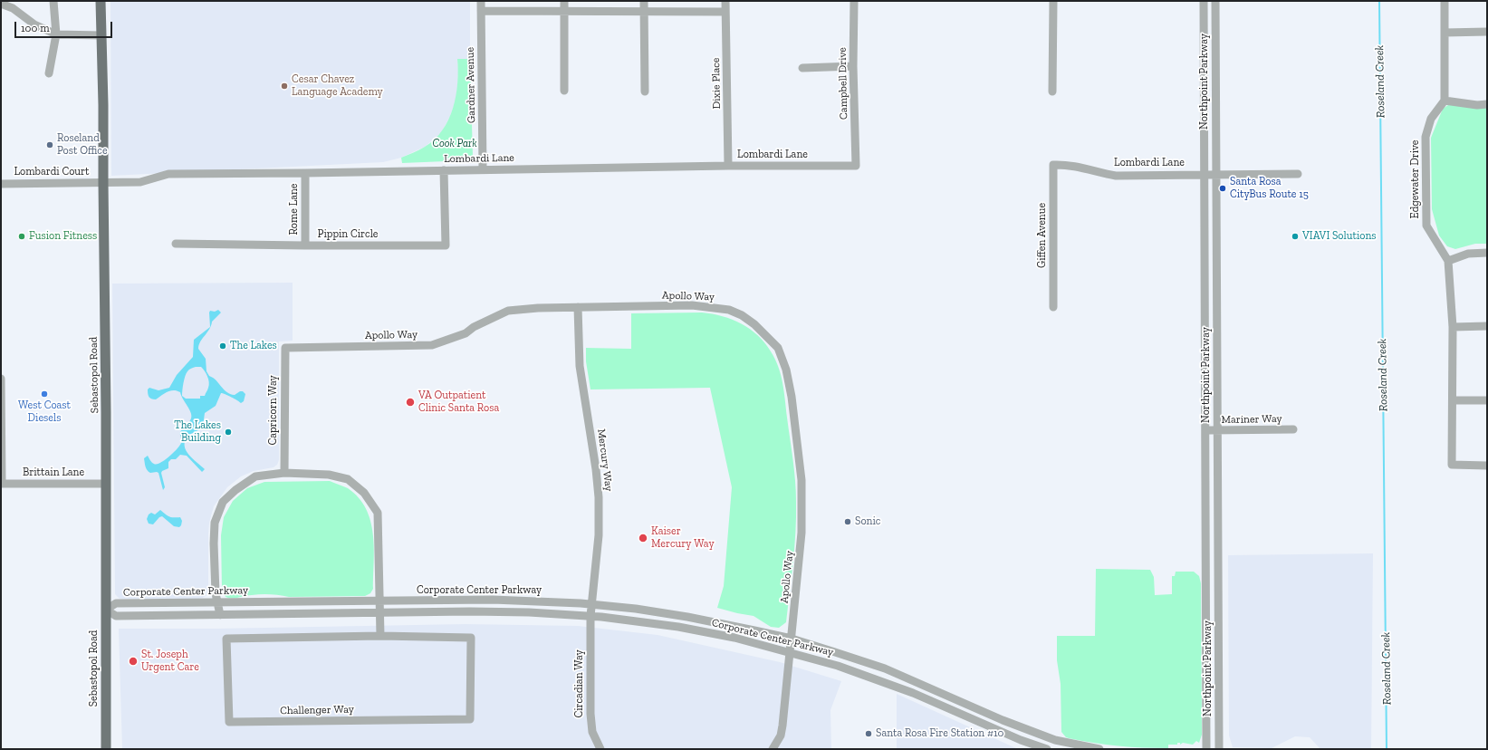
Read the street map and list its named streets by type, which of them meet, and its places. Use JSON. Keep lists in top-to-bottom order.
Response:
{
  "streets": {
    "main road": ["Sebastopol Road"],
    "street": [
      "Northpoint Parkway",
      "Dixie Place",
      "Campbell Drive",
      "Gardner Avenue",
      "Lombardi Lane",
      "Lombardi Court",
      "Edgewater Drive",
      "Rome Lane",
      "Pippin Circle",
      "Giffen Avenue",
      "Apollo Way",
      "Capricorn Way",
      "Mariner Way",
      "Mercury Way",
      "Brittain Lane",
      "Corporate Center Parkway",
      "Circadian Way",
      "Challenger Way"
    ]
  },
  "crossings": [
    ["Northpoint Parkway", "Lombardi Lane"],
    ["Northpoint Parkway", "Mariner Way"],
    ["Dixie Place", "Lombardi Lane"],
    ["Campbell Drive", "Lombardi Lane"],
    ["Gardner Avenue", "Lombardi Lane"],
    ["Lombardi Lane", "Lombardi Court"],
    ["Lombardi Lane", "Rome Lane"],
    ["Lombardi Lane", "Pippin Circle"],
    ["Lombardi Lane", "Giffen Avenue"],
    ["Lombardi Lane", "Sebastopol Road"],
    ["Lombardi Court", "Sebastopol Road"],
    ["Rome Lane", "Pippin Circle"],
    ["Apollo Way", "Capricorn Way"],
    ["Apollo Way", "Mercury Way"],
    ["Apollo Way", "Corporate Center Parkway"],
    ["Sebastopol Road", "Brittain Lane"],
    ["Sebastopol Road", "Corporate Center Parkway"],
    ["Mercury Way", "Corporate Center Parkway"],
    ["Mercury Way", "Circadian Way"],
    ["Corporate Center Parkway", "Circadian Way"]
  ],
  "water": ["Roseland Creek"],
  "parks": ["Cook Park"],
  "places": [
    "Cesar Chavez Language Academy",
    "Roseland Post Office",
    "Santa Rosa CityBus Route 15",
    "Fusion Fitness",
    "VIAVI Solutions",
    "The Lakes",
    "West Coast Diesels",
    "VA Outpatient Clinic Santa Rosa",
    "The Lakes Building",
    "Sonic",
    "Kaiser Mercury Way",
    "St. Joseph Urgent Care",
    "Santa Rosa Fire Station #10"
  ],
  "scale_bar": "100 m"
}
